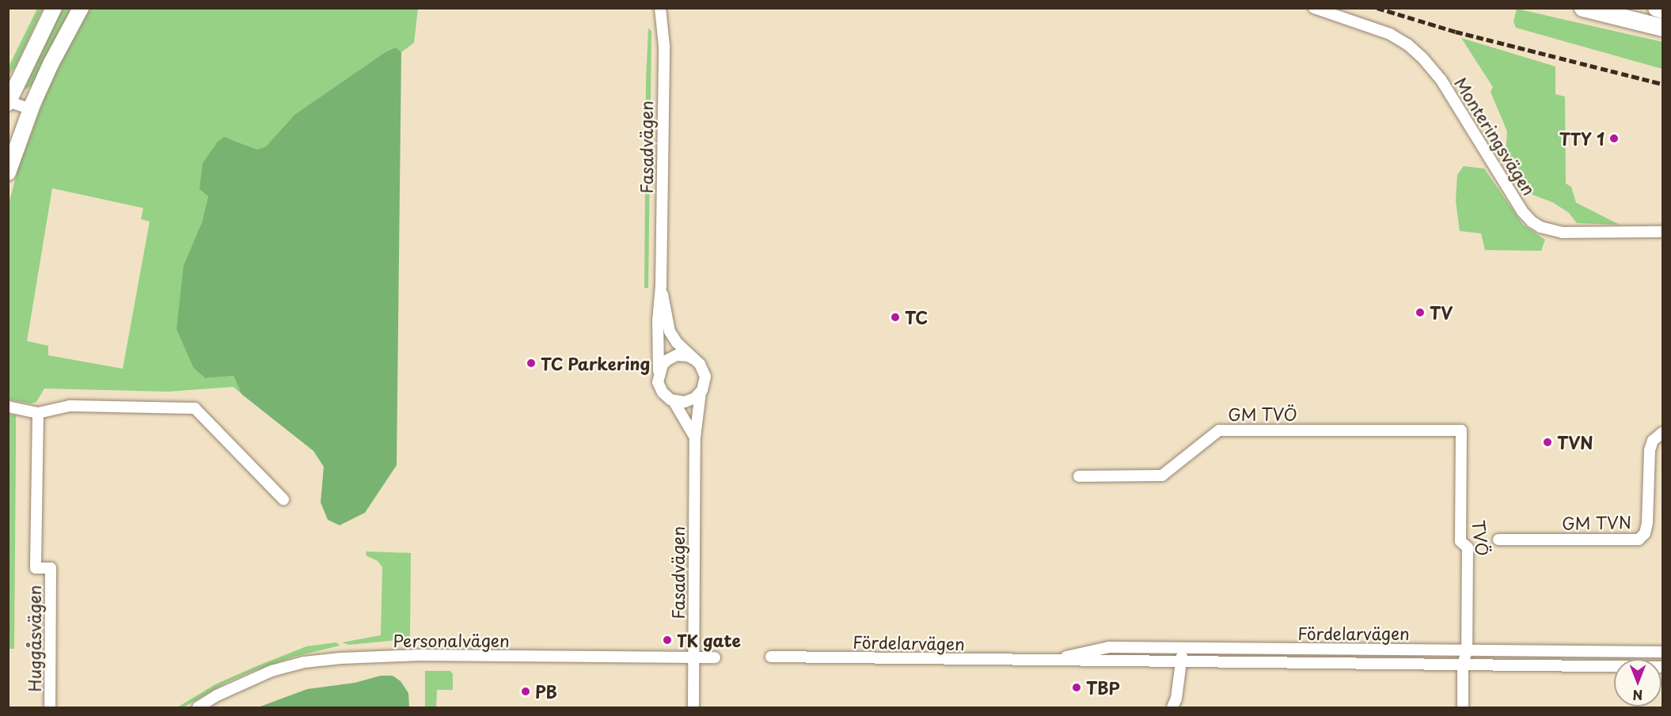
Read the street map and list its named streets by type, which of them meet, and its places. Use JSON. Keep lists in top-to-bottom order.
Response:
{
  "streets": {
    "street": [
      "Monteringsvägen",
      "Fasadvägen",
      "GM TVÖ",
      "GM TVN",
      "TVÖ",
      "Fördelarvägen",
      "Huggåsvägen",
      "Personalvägen"
    ]
  },
  "crossings": [
    ["Fasadvägen", "Personalvägen"],
    ["GM TVÖ", "TVÖ"],
    ["TVÖ", "Fördelarvägen"]
  ],
  "places": [
    "TTY 1",
    "TV",
    "TC",
    "TC Parkering",
    "TVN",
    "TK gate",
    "TBP",
    "PB"
  ],
  "north": "bottom"
}
